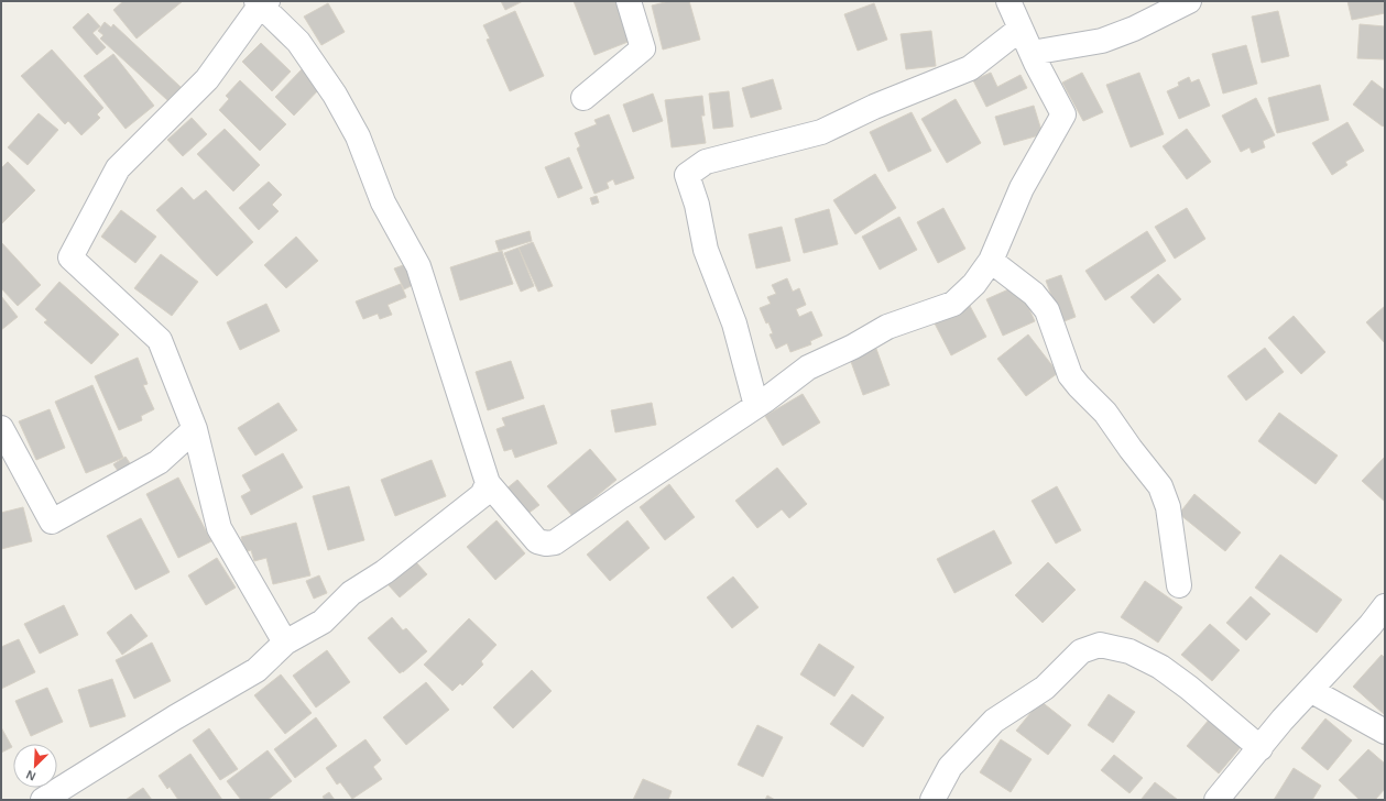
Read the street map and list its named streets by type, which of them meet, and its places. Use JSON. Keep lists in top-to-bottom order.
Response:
{
  "north": "bottom left"
}
